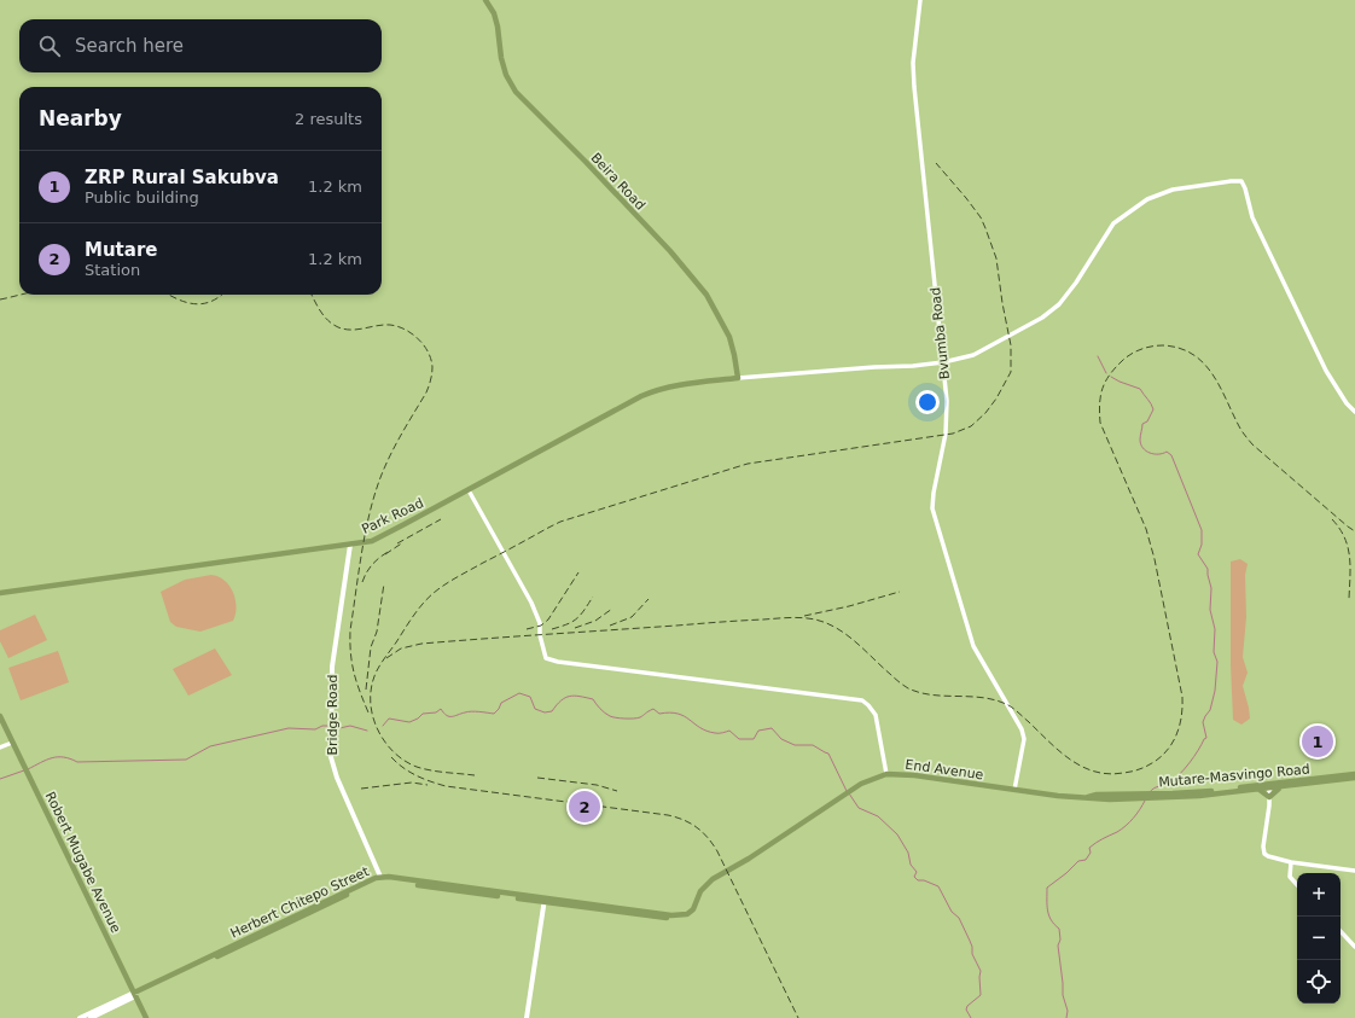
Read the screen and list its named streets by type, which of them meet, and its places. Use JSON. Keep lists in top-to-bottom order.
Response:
{
  "streets": {
    "highway": [
      "Beira Road",
      "Park Road",
      "End Avenue",
      "Mutare-Masvingo Road",
      "Robert Mugabe Avenue",
      "Herbert Chitepo Street"
    ],
    "main road": ["Bridge Road"],
    "street": ["Bvumba Road"]
  },
  "crossings": [
    ["Beira Road", "Park Road"],
    ["Bvumba Road", "End Avenue"],
    ["Park Road", "Bridge Road"],
    ["Bridge Road", "Herbert Chitepo Street"],
    ["End Avenue", "Mutare-Masvingo Road"],
    ["End Avenue", "Herbert Chitepo Street"],
    ["Robert Mugabe Avenue", "Herbert Chitepo Street"]
  ],
  "page": {
    "search": "Search here",
    "heading": ["Nearby", "2 results"],
    "list": [
      {
        "mark": "1",
        "name": "ZRP Rural Sakubva",
        "note": "Public building",
        "value": "1.2 km"
      },
      {
        "mark": "2",
        "name": "Mutare",
        "note": "Station",
        "value": "1.2 km"
      }
    ],
    "pins": ["1", "2"],
    "map_buttons": ["+", "−"]
  }
}
